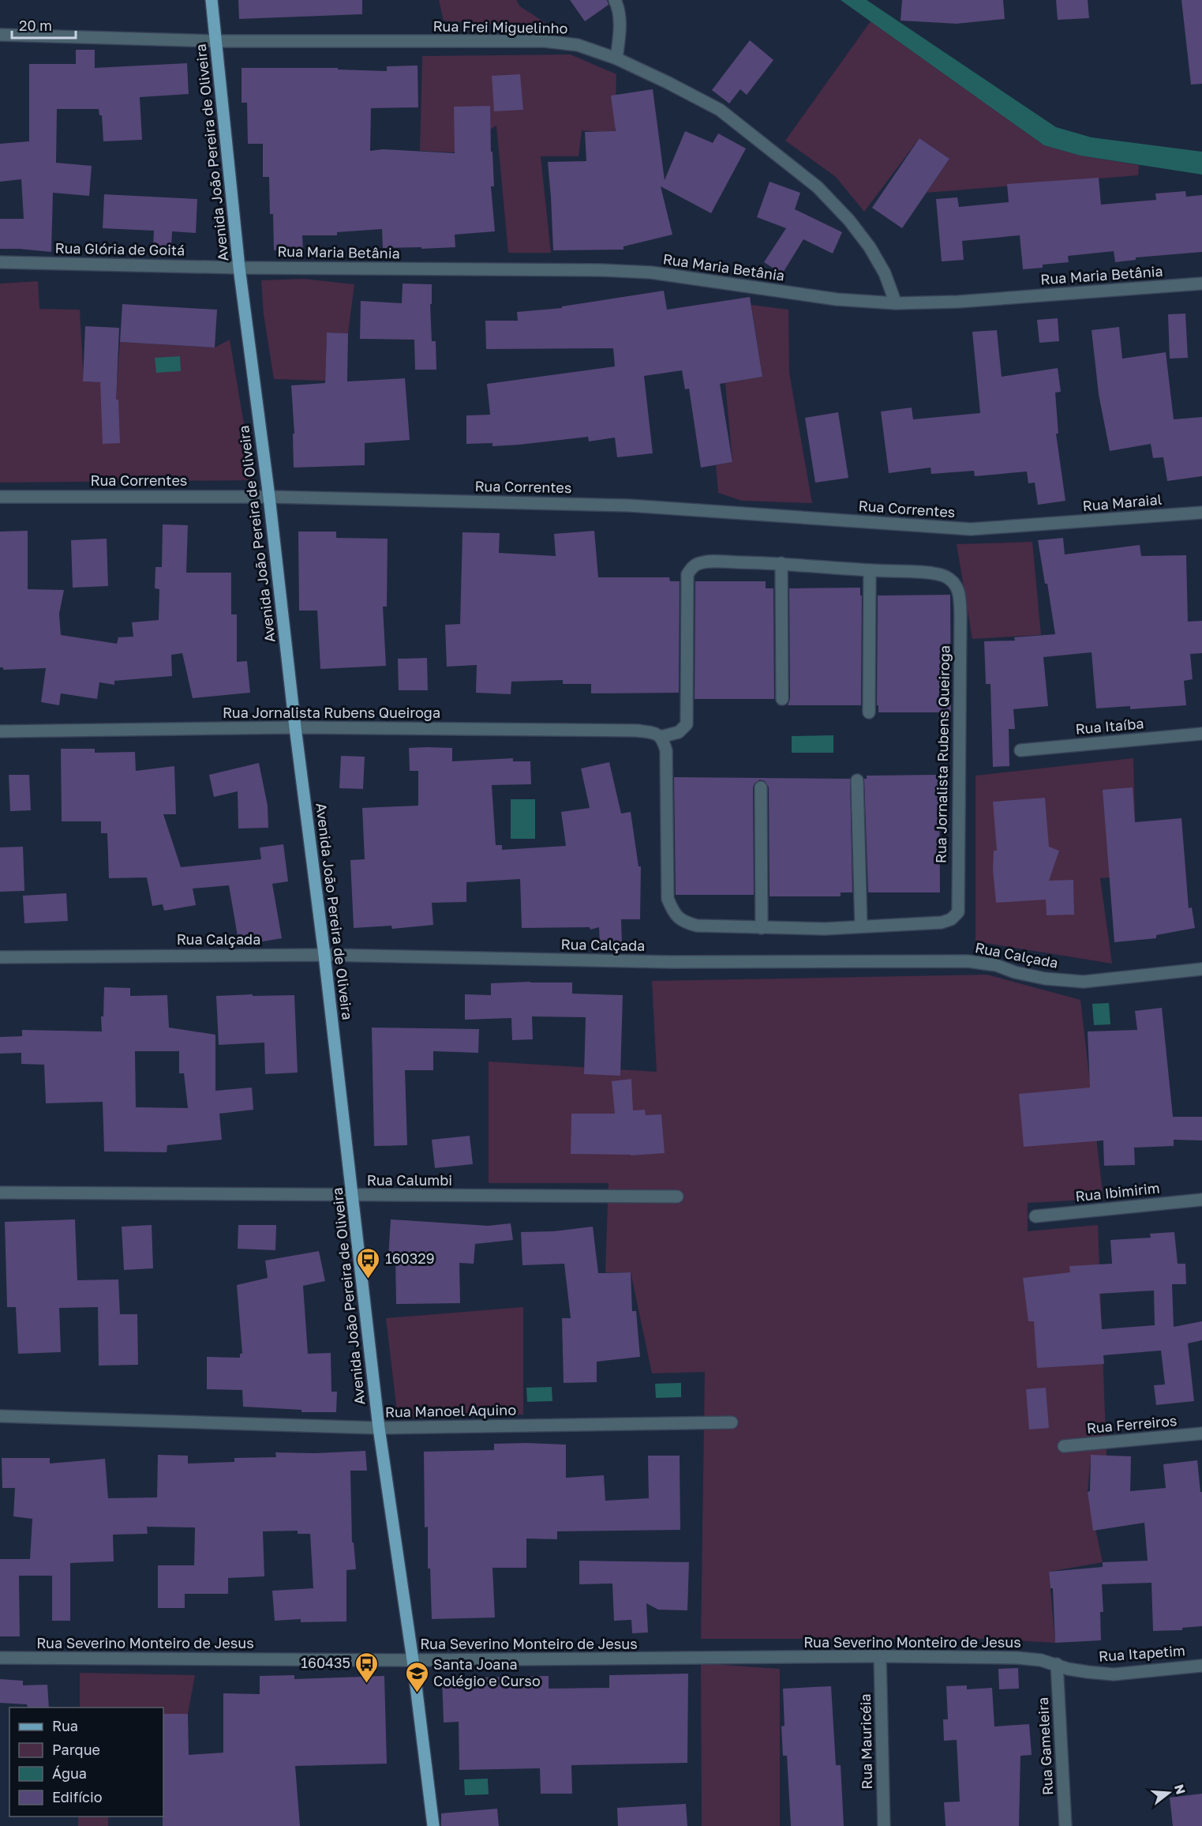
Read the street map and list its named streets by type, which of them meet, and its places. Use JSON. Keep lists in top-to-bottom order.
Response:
{
  "streets": {
    "main road": ["Avenida João Pereira de Oliveira"],
    "street": [
      "Rua Frei Miguelinho",
      "Rua Glória de Goitá",
      "Rua Maria Betânia",
      "Rua Correntes",
      "Rua Maraial",
      "Rua Jornalista Rubens Queiroga",
      "Rua Itaíba",
      "Rua Calçada",
      "Rua Calumbi",
      "Rua Ibimirim",
      "Rua Manoel Aquino",
      "Rua Ferreiros",
      "Rua Severino Monteiro de Jesus",
      "Rua Itapetim",
      "Rua Mauricéia",
      "Rua Gameleira"
    ]
  },
  "crossings": [
    ["Rua Frei Miguelinho", "Avenida João Pereira de Oliveira"],
    ["Rua Frei Miguelinho", "Rua Maria Betânia"],
    ["Avenida João Pereira de Oliveira", "Rua Glória de Goitá"],
    ["Avenida João Pereira de Oliveira", "Rua Maria Betânia"],
    ["Avenida João Pereira de Oliveira", "Rua Correntes"],
    ["Avenida João Pereira de Oliveira", "Rua Jornalista Rubens Queiroga"],
    ["Avenida João Pereira de Oliveira", "Rua Calçada"],
    ["Avenida João Pereira de Oliveira", "Rua Calumbi"],
    ["Avenida João Pereira de Oliveira", "Rua Manoel Aquino"],
    ["Avenida João Pereira de Oliveira", "Rua Severino Monteiro de Jesus"],
    ["Rua Glória de Goitá", "Rua Maria Betânia"],
    ["Rua Correntes", "Rua Maraial"],
    ["Rua Severino Monteiro de Jesus", "Rua Itapetim"],
    ["Rua Severino Monteiro de Jesus", "Rua Mauricéia"],
    ["Rua Severino Monteiro de Jesus", "Rua Gameleira"],
    ["Rua Itapetim", "Rua Gameleira"]
  ],
  "places": {
    "bus stop": ["160329", "160435"],
    "school or university": ["Santa Joana Colégio e Curso"]
  },
  "legend": [
    "Rua",
    "Parque",
    "Água",
    "Edifício"
  ],
  "scale_bar": "20 m",
  "north": "right"
}
